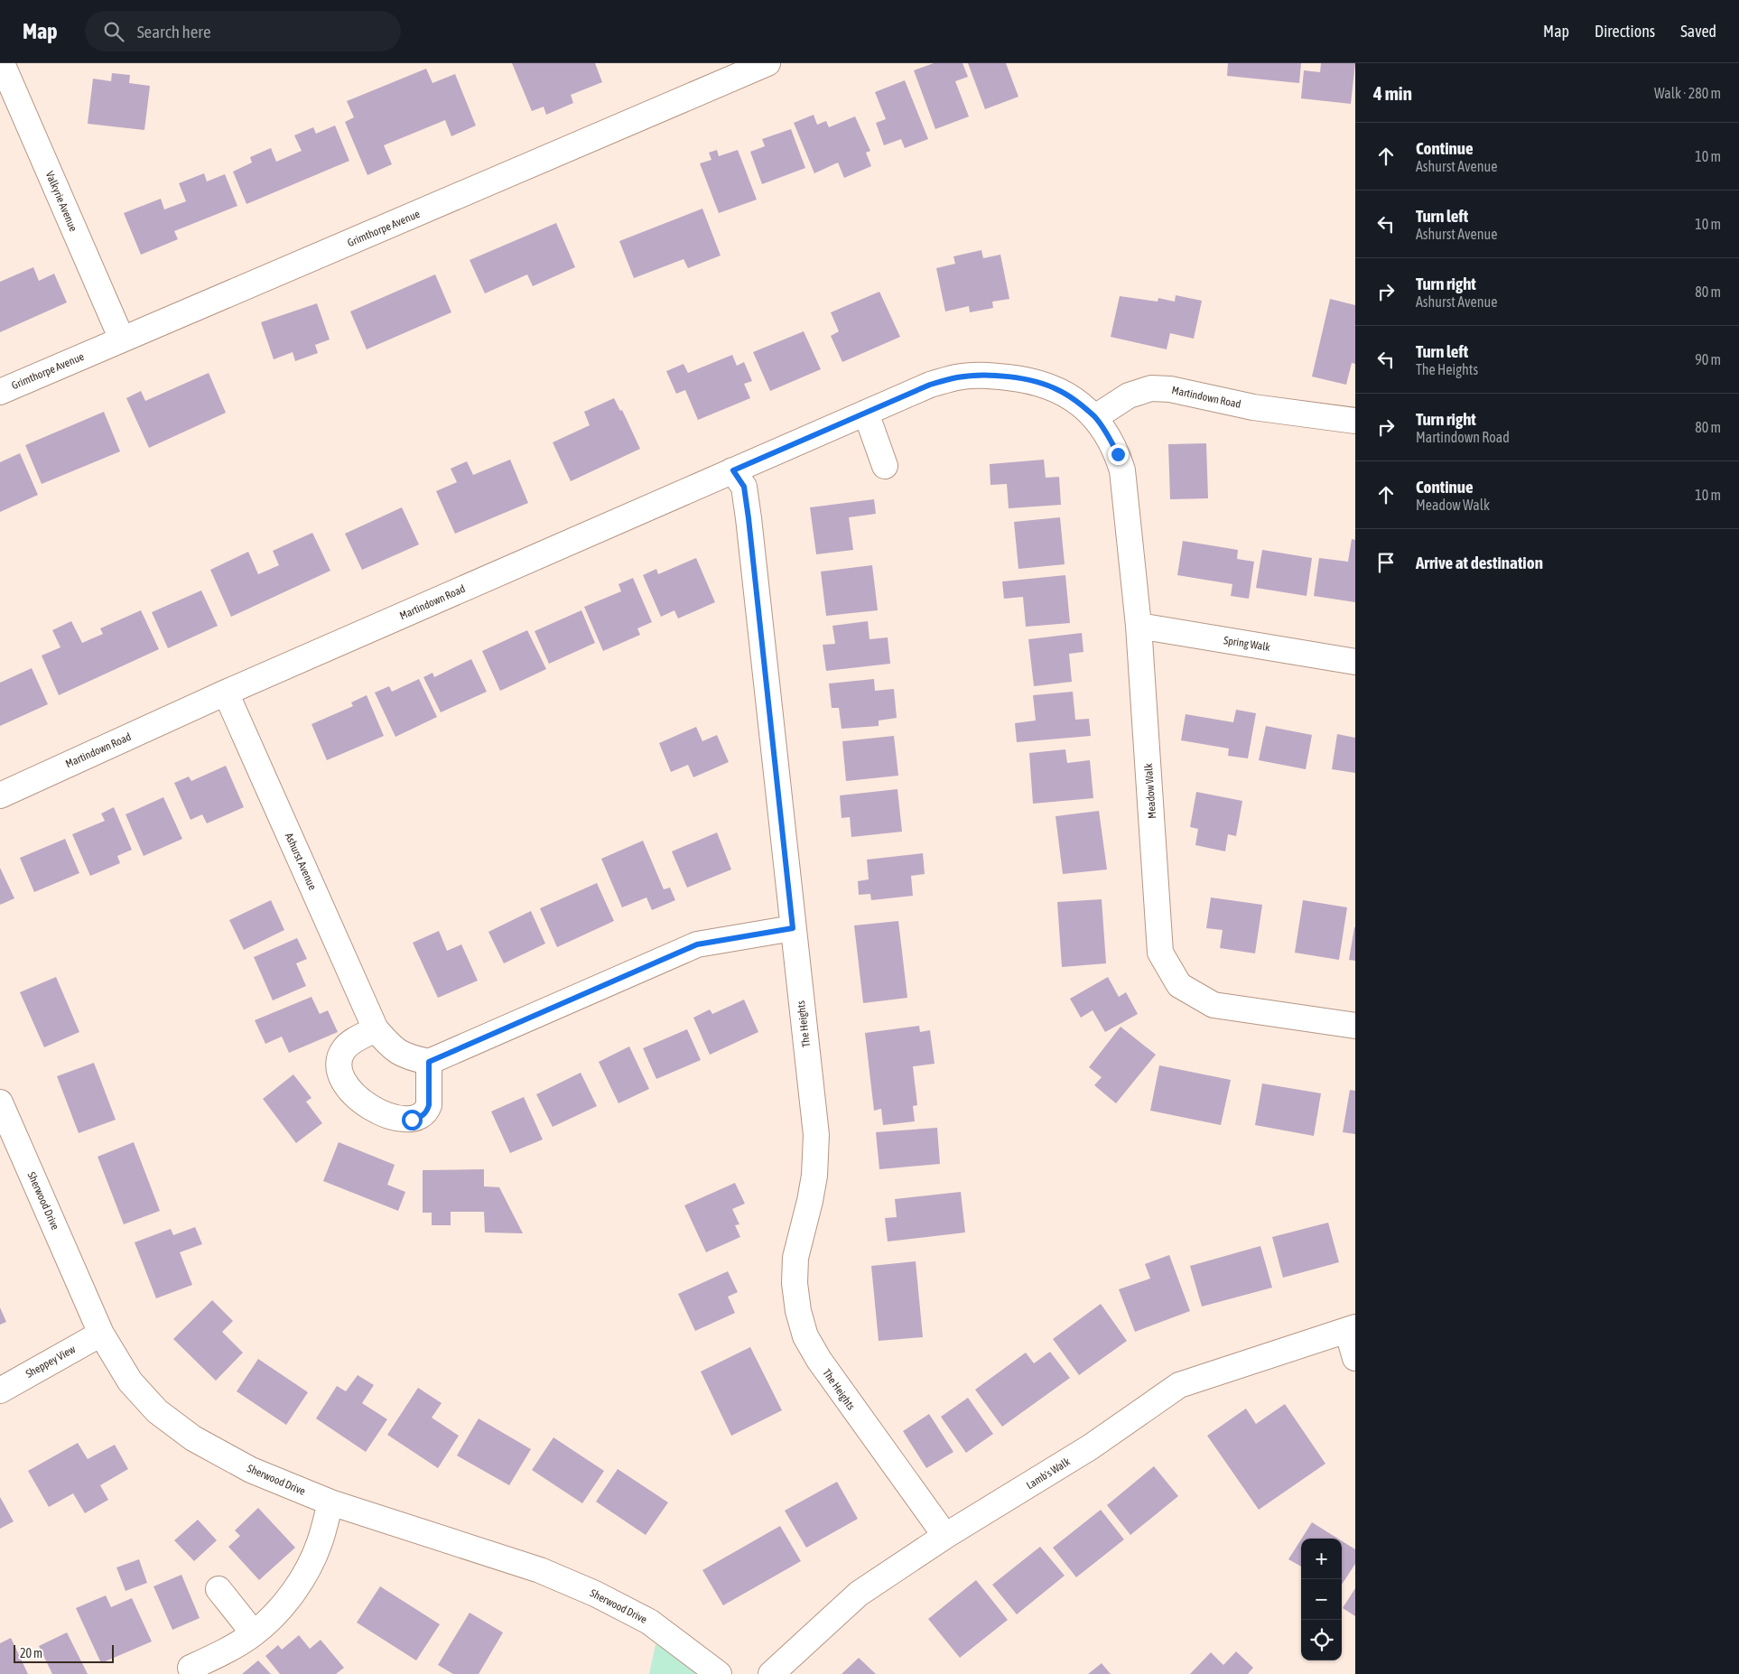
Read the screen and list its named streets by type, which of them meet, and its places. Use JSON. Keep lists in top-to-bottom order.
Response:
{
  "streets": {
    "street": [
      "Valkyrie Avenue",
      "Grimthorpe Avenue",
      "Martindown Road",
      "Spring Walk",
      "Meadow Walk",
      "Ashurst Avenue",
      "The Heights",
      "Sherwood Drive",
      "Sheppey View",
      "Lamb's Walk"
    ]
  },
  "crossings": [
    ["Valkyrie Avenue", "Grimthorpe Avenue"],
    ["Martindown Road", "Meadow Walk"],
    ["Martindown Road", "Ashurst Avenue"],
    ["Martindown Road", "The Heights"],
    ["Spring Walk", "Meadow Walk"],
    ["The Heights", "Lamb's Walk"],
    ["Sherwood Drive", "Sheppey View"]
  ],
  "scale_bar": "20 m",
  "page": {
    "header": "Map",
    "search": "Search here",
    "nav": ["Map", "Directions", "Saved"],
    "heading": ["4 min", "Walk · 280 m"],
    "list": [
      ["Continue", "Ashurst Avenue", "10 m"],
      ["Turn left", "Ashurst Avenue", "10 m"],
      ["Turn right", "Ashurst Avenue", "80 m"],
      ["Turn left", "The Heights", "90 m"],
      ["Turn right", "Martindown Road", "80 m"],
      ["Continue", "Meadow Walk", "10 m"],
      "Arrive at destination"
    ],
    "map_buttons": ["+", "−"],
    "scale": "20 m"
  }
}
